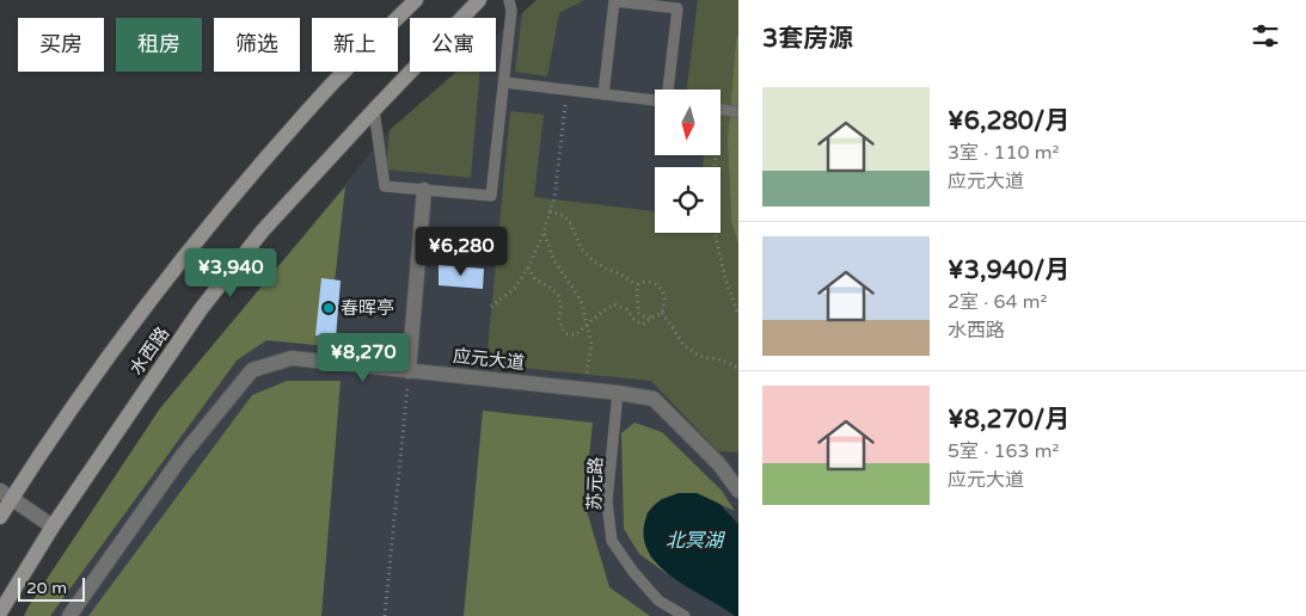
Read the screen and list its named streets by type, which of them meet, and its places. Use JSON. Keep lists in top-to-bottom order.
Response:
{
  "streets": {
    "main road": ["水西路"],
    "street": ["应元大道"],
    "lane": ["苏元路"]
  },
  "crossings": [
    ["应元大道", "苏元路"]
  ],
  "water": ["北冥湖"],
  "places": ["春晖亭"],
  "scale_bar": "20 m",
  "north": "bottom",
  "page": {
    "heading": "3套房源",
    "chip": [
      "买房",
      "租房",
      "筛选",
      "新上",
      "公寓"
    ],
    "list": [
      {
        "name": "¥6,280/月",
        "note": "3室 · 110 m² · 应元大道"
      },
      {
        "name": "¥3,940/月",
        "note": "2室 · 64 m² · 水西路"
      },
      {
        "name": "¥8,270/月",
        "note": "5室 · 163 m² · 应元大道"
      }
    ],
    "price": ["¥6,280", "¥3,940", "¥8,270"],
    "scale": "20 m"
  }
}
